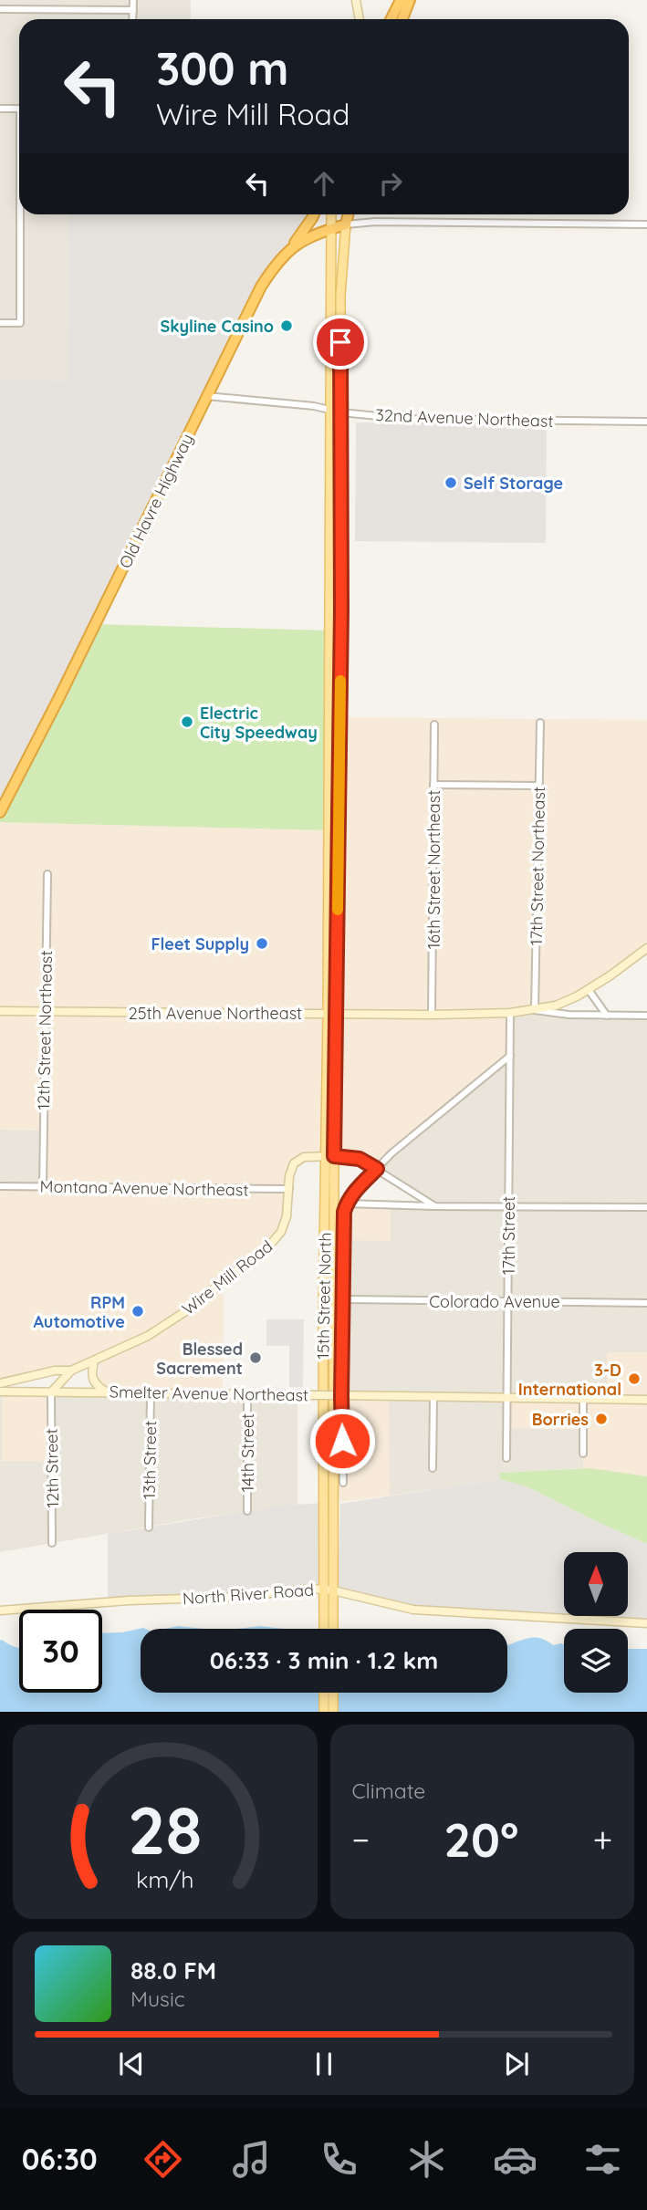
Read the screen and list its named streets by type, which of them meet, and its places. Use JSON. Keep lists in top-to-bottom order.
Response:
{
  "streets": {
    "highway": ["Old Havre Highway"],
    "main road": ["15th Street North"],
    "street": [
      "32nd Avenue Northeast",
      "17th Street Northeast",
      "16th Street Northeast",
      "25th Avenue Northeast",
      "12th Street Northeast",
      "Montana Avenue Northeast",
      "17th Street",
      "Wire Mill Road",
      "Colorado Avenue",
      "Smelter Avenue Northeast",
      "14th Street",
      "13th Street",
      "12th Street",
      "North River Road"
    ]
  },
  "crossings": [
    ["32nd Avenue Northeast", "Old Havre Highway"],
    ["17th Street Northeast", "25th Avenue Northeast"],
    ["16th Street Northeast", "25th Avenue Northeast"],
    ["25th Avenue Northeast", "12th Street Northeast"],
    ["25th Avenue Northeast", "17th Street"],
    ["25th Avenue Northeast", "15th Street North"],
    ["12th Street Northeast", "Montana Avenue Northeast"],
    ["Montana Avenue Northeast", "Wire Mill Road"],
    ["17th Street", "Colorado Avenue"],
    ["17th Street", "Smelter Avenue Northeast"],
    ["Wire Mill Road", "15th Street North"],
    ["Wire Mill Road", "Smelter Avenue Northeast"],
    ["Wire Mill Road", "12th Street"],
    ["15th Street North", "Colorado Avenue"],
    ["15th Street North", "Smelter Avenue Northeast"],
    ["15th Street North", "North River Road"],
    ["Smelter Avenue Northeast", "14th Street"],
    ["Smelter Avenue Northeast", "13th Street"],
    ["Smelter Avenue Northeast", "12th Street"]
  ],
  "places": [
    "Skyline Casino",
    "Self Storage",
    "Electric City Speedway",
    "Fleet Supply",
    "RPM Automotive",
    "Blessed Sacrement",
    "3-D International",
    "Borries"
  ],
  "north": "top",
  "page": {
    "turn": ["300 m", "Wire Mill Road"],
    "limit": "30",
    "trip": "06:33 · 3 min · 1.2 km",
    "tile": "Climate",
    "heat": ["−", "20°", "+"],
    "song": ["88.0 FM", "Music"],
    "tabs": "06:30",
    "gauge": ["28", "km/h"]
  }
}
